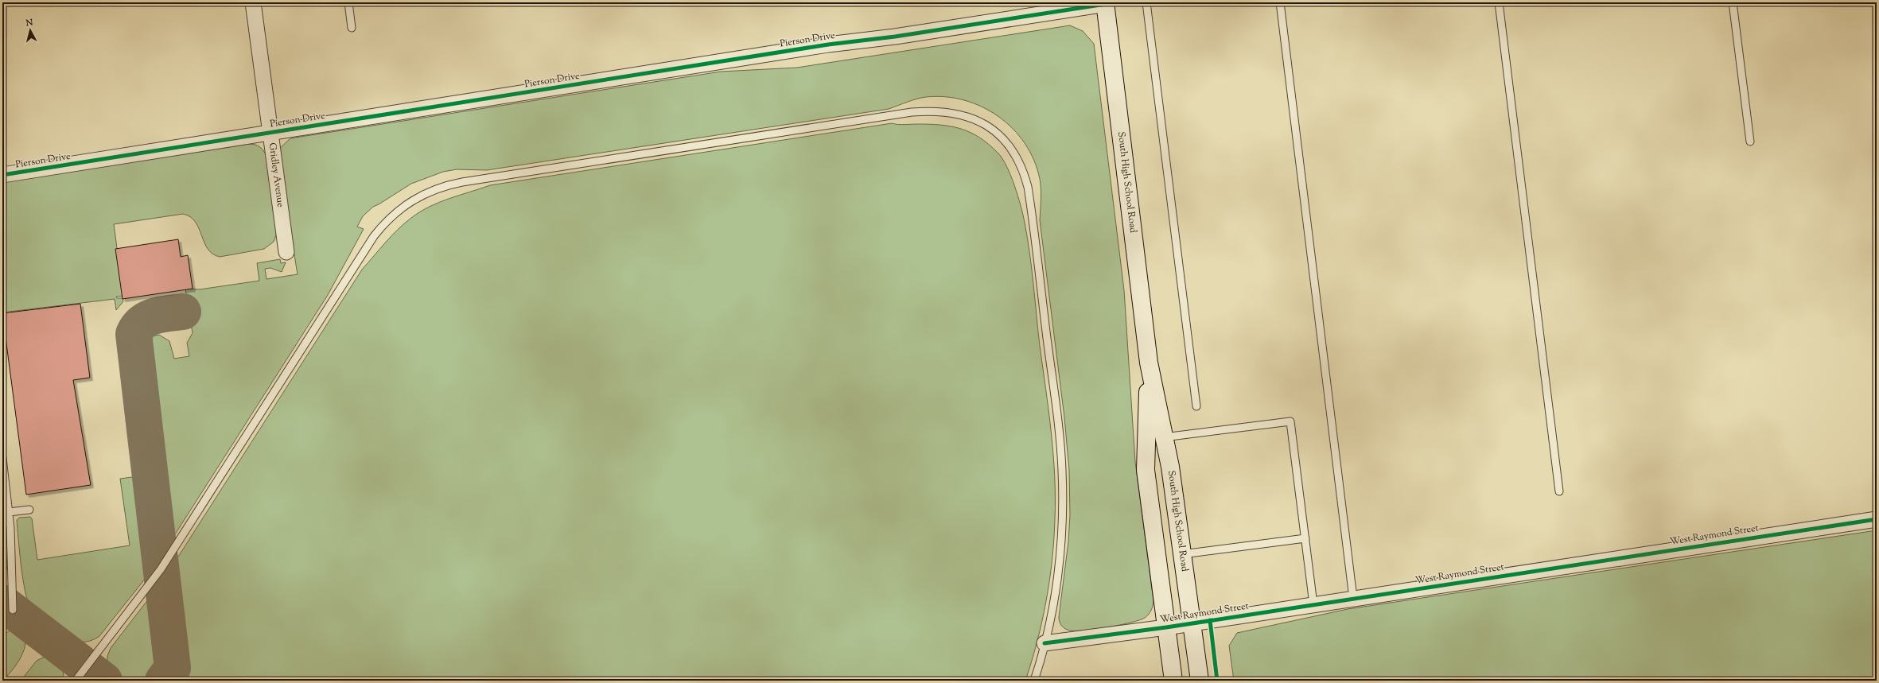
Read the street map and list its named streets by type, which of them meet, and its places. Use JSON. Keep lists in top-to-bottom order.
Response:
{
  "streets": {
    "street": [
      "Pierson Drive",
      "Gridley Avenue",
      "South High School Road",
      "West Raymond Street"
    ]
  },
  "crossings": [
    ["Pierson Drive", "Gridley Avenue"],
    ["Pierson Drive", "South High School Road"],
    ["South High School Road", "West Raymond Street"]
  ],
  "north": "top"
}
